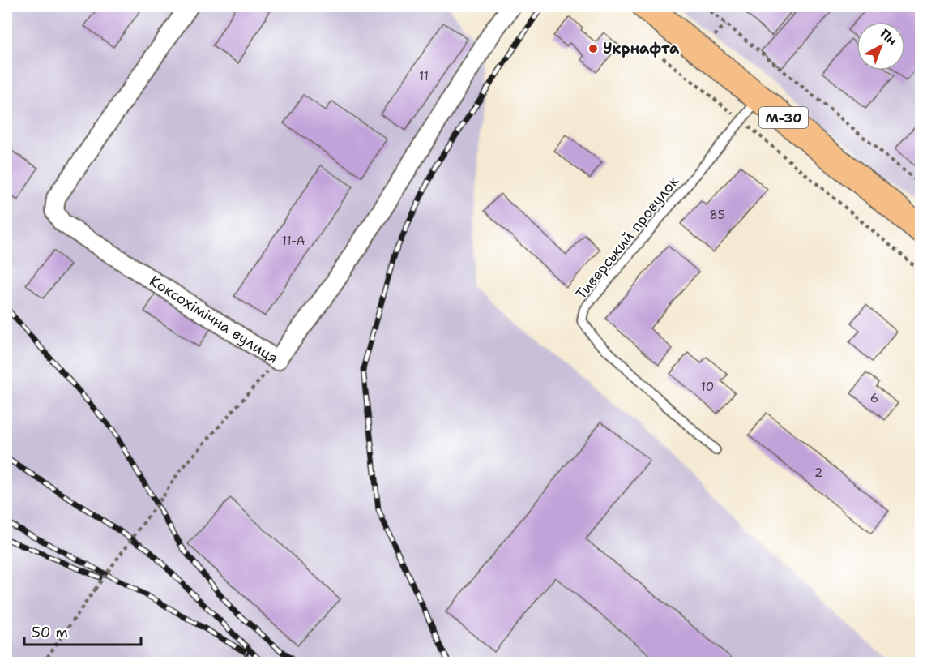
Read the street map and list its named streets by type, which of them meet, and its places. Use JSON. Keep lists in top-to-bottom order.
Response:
{
  "streets": {
    "highway": ["М-30"],
    "street": ["Коксохімічна вулиця"],
    "lane": ["Тиверський провулок"]
  },
  "crossings": [
    ["М-30", "Тиверський провулок"]
  ],
  "places": ["Укрнафта"],
  "house_numbers": [
    "11",
    "85",
    "11-А",
    "10",
    "6",
    "2"
  ],
  "scale_bar": "50 m",
  "north": "top right"
}
